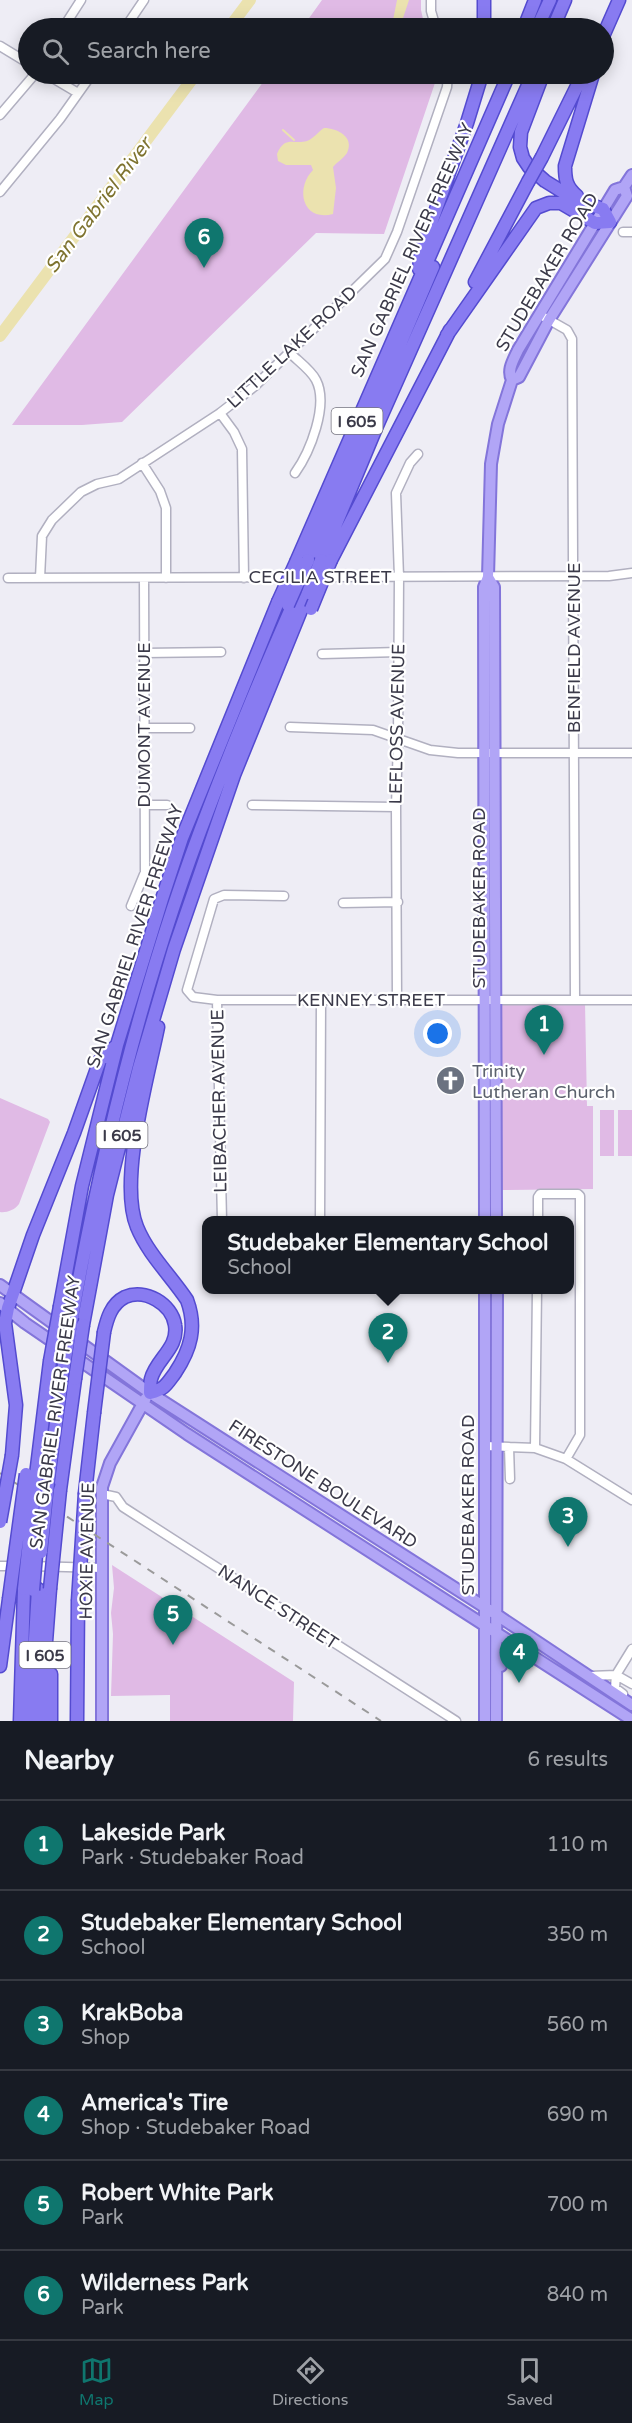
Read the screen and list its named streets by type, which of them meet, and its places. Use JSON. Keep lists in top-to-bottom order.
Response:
{
  "streets": {
    "highway": ["SAN GABRIEL RIVER FREEWAY", "I 605"],
    "main road": ["STUDEBAKER ROAD", "FIRESTONE BOULEVARD", "HOXIE AVENUE"],
    "street": [
      "LITTLE LAKE ROAD",
      "CECILIA STREET",
      "BENFIELD AVENUE",
      "LEFLOSS AVENUE",
      "DUMONT AVENUE",
      "KENNEY STREET",
      "LEIBACHER AVENUE",
      "NANCE STREET"
    ]
  },
  "crossings": [
    ["STUDEBAKER ROAD", "CECILIA STREET"],
    ["STUDEBAKER ROAD", "BENFIELD AVENUE"],
    ["STUDEBAKER ROAD", "KENNEY STREET"],
    ["STUDEBAKER ROAD", "FIRESTONE BOULEVARD"],
    ["LITTLE LAKE ROAD", "CECILIA STREET"],
    ["CECILIA STREET", "BENFIELD AVENUE"],
    ["CECILIA STREET", "LEFLOSS AVENUE"],
    ["CECILIA STREET", "DUMONT AVENUE"],
    ["BENFIELD AVENUE", "KENNEY STREET"],
    ["LEFLOSS AVENUE", "KENNEY STREET"],
    ["KENNEY STREET", "LEIBACHER AVENUE"],
    ["FIRESTONE BOULEVARD", "HOXIE AVENUE"],
    ["HOXIE AVENUE", "NANCE STREET"]
  ],
  "water": ["San Gabriel River"],
  "places": {
    "church": ["Trinity Lutheran Church"]
  },
  "page": {
    "search": "Search here",
    "pins": [
      "6",
      "1",
      "2",
      "3",
      "5",
      "4"
    ],
    "popup": ["Studebaker Elementary School", "School"],
    "heading": ["Nearby", "6 results"],
    "list": [
      {
        "mark": "1",
        "name": "Lakeside Park",
        "note": "Park · Studebaker Road",
        "value": "110 m"
      },
      {
        "mark": "2",
        "name": "Studebaker Elementary School",
        "note": "School",
        "value": "350 m"
      },
      {
        "mark": "3",
        "name": "KrakBoba",
        "note": "Shop",
        "value": "560 m"
      },
      {
        "mark": "4",
        "name": "America's Tire",
        "note": "Shop · Studebaker Road",
        "value": "690 m"
      },
      {
        "mark": "5",
        "name": "Robert White Park",
        "note": "Park",
        "value": "700 m"
      },
      {
        "mark": "6",
        "name": "Wilderness Park",
        "note": "Park",
        "value": "840 m"
      }
    ],
    "nav": ["Map", "Directions", "Saved"]
  }
}
